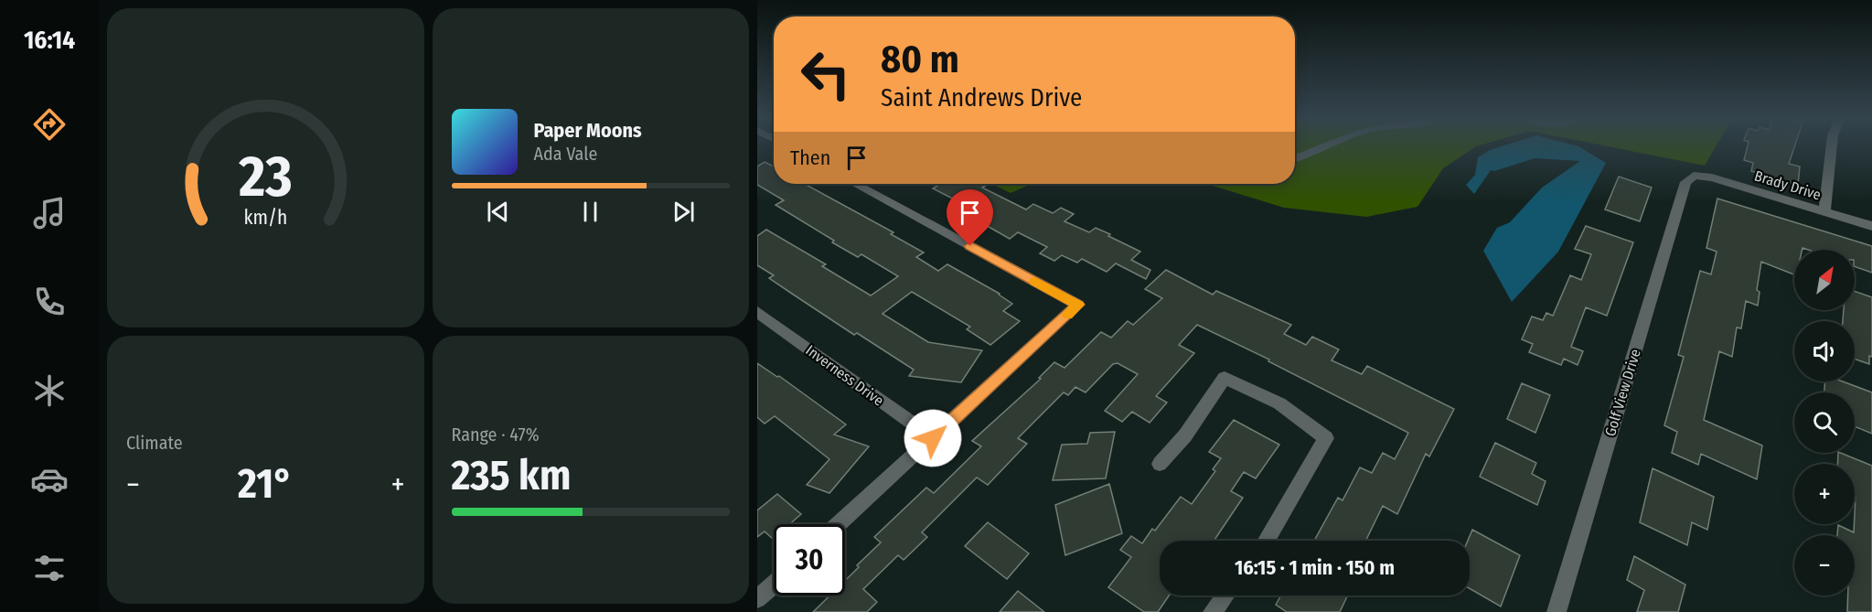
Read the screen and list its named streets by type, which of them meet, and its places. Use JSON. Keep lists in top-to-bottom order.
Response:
{
  "streets": {
    "street": ["Brady Drive", "Inverness Drive", "Golf View Drive"]
  },
  "crossings": [
    ["Brady Drive", "Golf View Drive"]
  ],
  "north": "top right",
  "page": {
    "tabs": "16:14",
    "turn": ["80 m", "Saint Andrews Drive"],
    "song": ["Paper Moons", "Ada Vale"],
    "then": "Then",
    "map_buttons": ["+", "−"],
    "tile": [
      "Climate",
      ["Range · 47%", "235 km"]
    ],
    "heat": ["−", "21°", "+"],
    "limit": "30",
    "trip": "16:15 · 1 min · 150 m",
    "gauge": ["23", "km/h"]
  }
}
